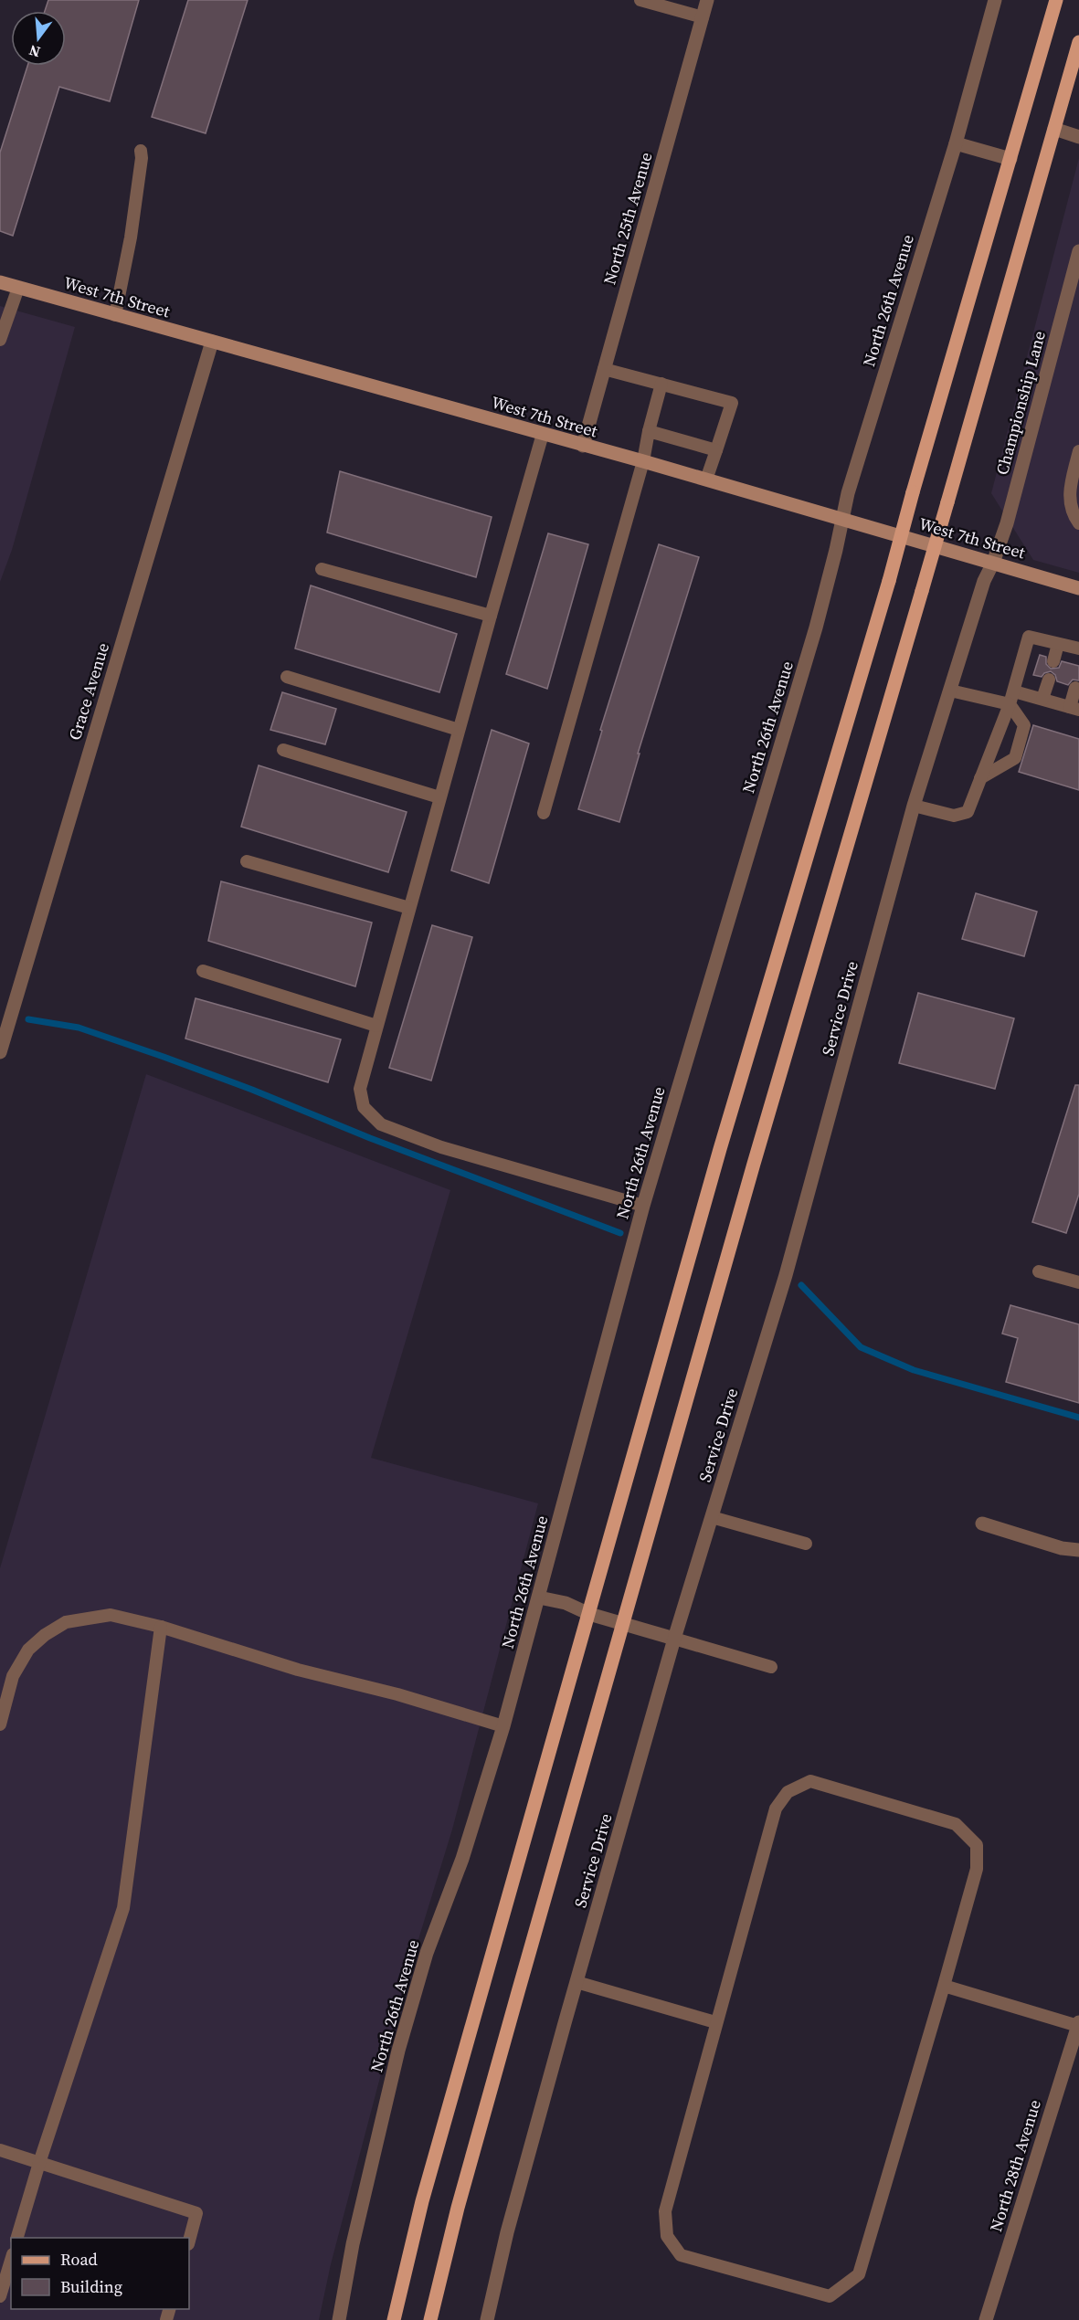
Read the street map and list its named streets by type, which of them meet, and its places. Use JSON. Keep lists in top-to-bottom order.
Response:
{
  "streets": {
    "main road": ["West 7th Street"],
    "street": [
      "North 25th Avenue",
      "North 26th Avenue",
      "Championship Lane",
      "Grace Avenue",
      "Service Drive",
      "North 28th Avenue"
    ]
  },
  "crossings": [
    ["North 25th Avenue", "West 7th Street"],
    ["West 7th Street", "North 26th Avenue"],
    ["West 7th Street", "Championship Lane"],
    ["West 7th Street", "Grace Avenue"],
    ["West 7th Street", "Service Drive"],
    ["Championship Lane", "Service Drive"]
  ],
  "legend": ["Road", "Building"],
  "north": "bottom"
}
